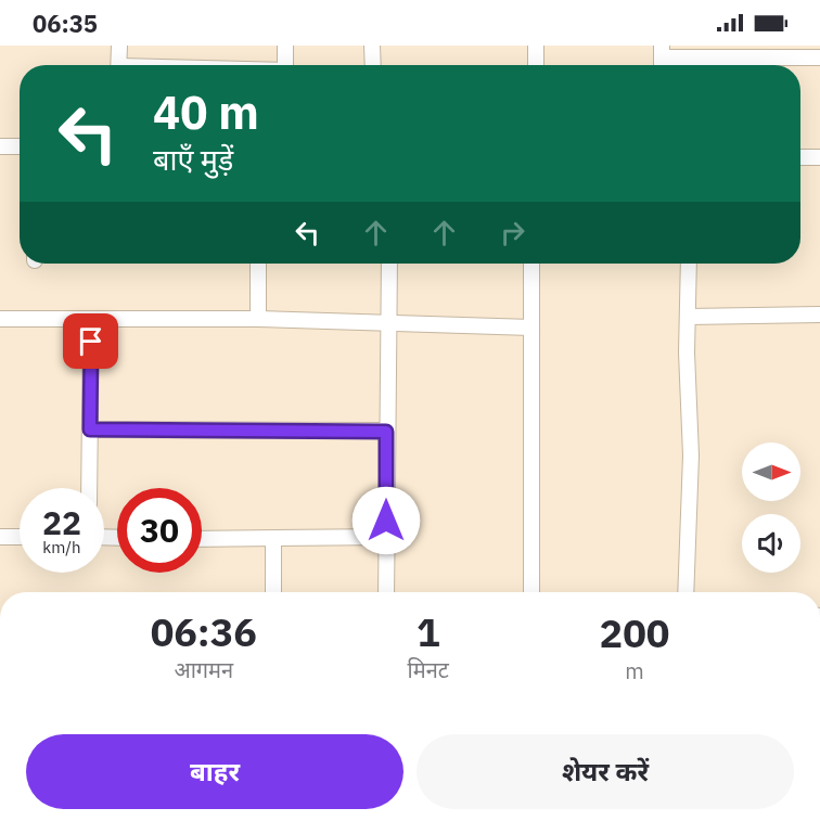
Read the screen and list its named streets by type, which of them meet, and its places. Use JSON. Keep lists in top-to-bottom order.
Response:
{
  "north": "right",
  "page": {
    "status": "06:35",
    "turn": ["40 m", "बाएँ मुड़ें"],
    "speed": "22 km/h",
    "limit": "30",
    "eta": [
      "06:36",
      "आगमन",
      "1",
      "मिनट",
      "200",
      "m"
    ],
    "buttons": ["बाहर", "शेयर करें"]
  }
}
